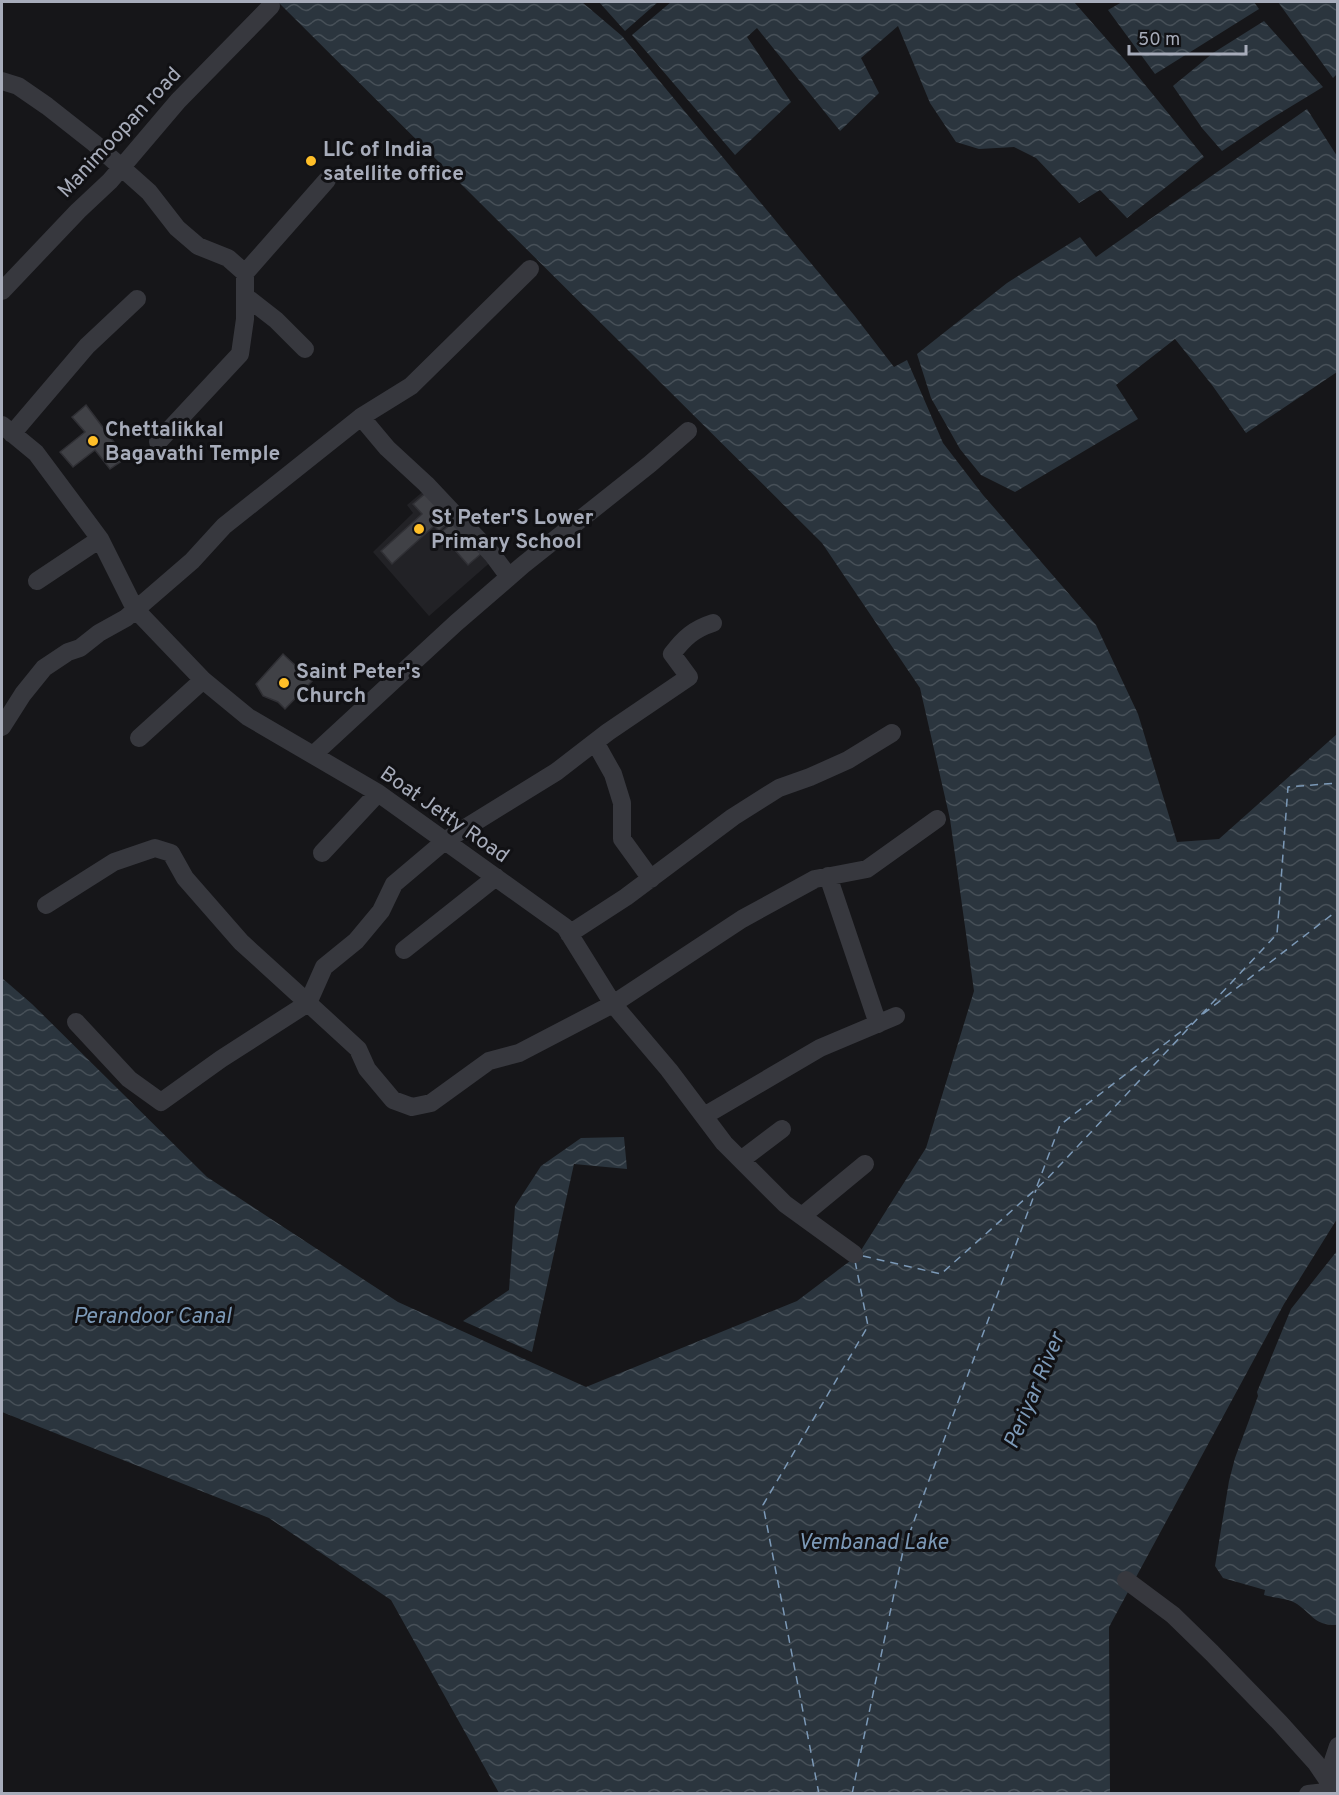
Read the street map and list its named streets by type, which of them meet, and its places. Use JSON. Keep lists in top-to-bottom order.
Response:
{
  "streets": {
    "street": ["Manimoopan road", "Boat Jetty Road"]
  },
  "water": ["Perandoor Canal", "Periyar River", "Vembanad Lake"],
  "places": [
    "LIC of India satellite office",
    "Chettalikkal Bagavathi Temple",
    "St Peter'S Lower Primary School",
    "Saint Peter's Church"
  ],
  "scale_bar": "50 m"
}
